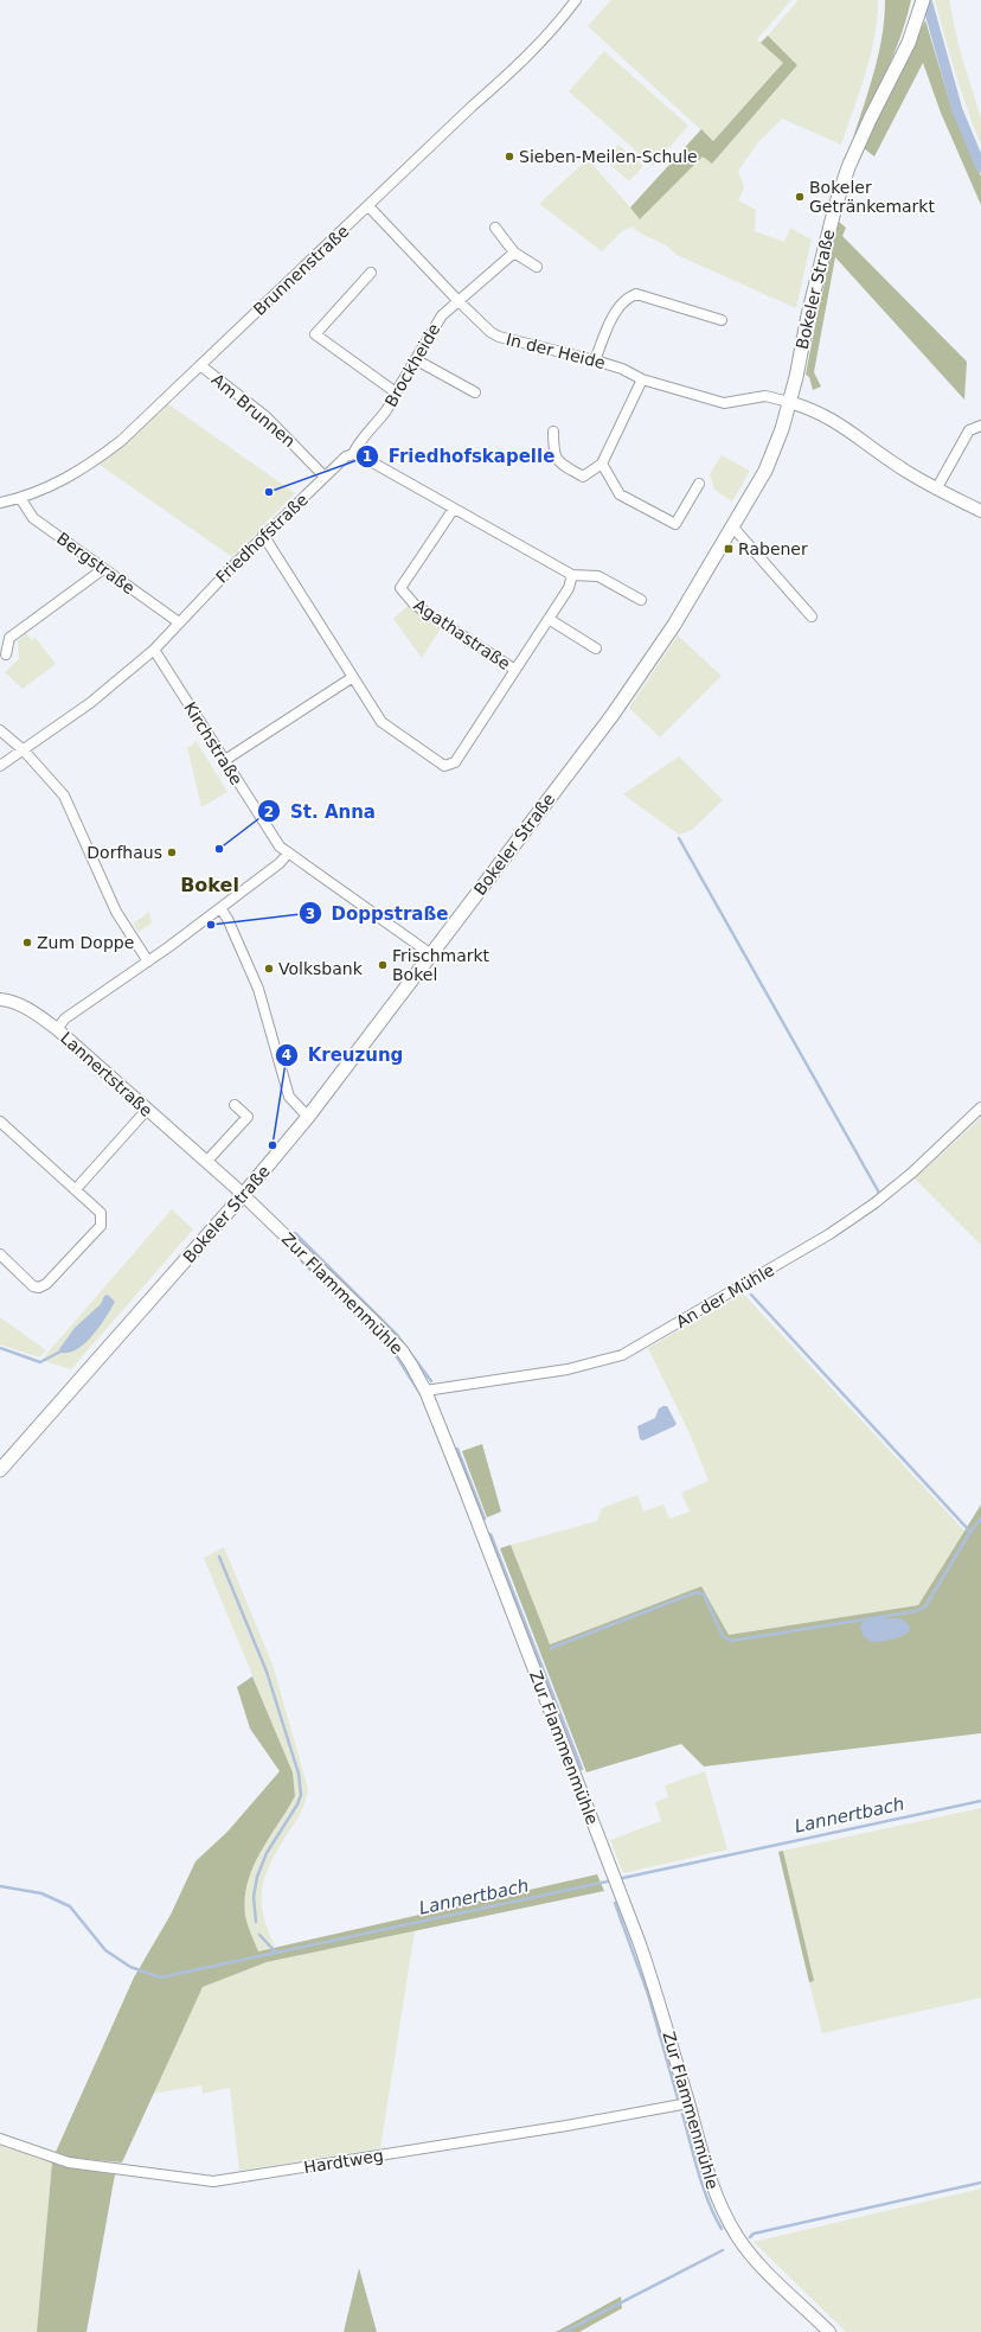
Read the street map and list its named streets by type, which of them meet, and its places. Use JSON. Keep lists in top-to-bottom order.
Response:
{
  "streets": {
    "main road": ["Bokeler Straße"],
    "street": [
      "Brunnenstraße",
      "In der Heide",
      "Brockheide",
      "Am Brunnen",
      "Friedhofstraße",
      "Bergstraße",
      "Agathastraße",
      "Kirchstraße",
      "Lannertstraße",
      "Zur Flammenmühle",
      "An der Mühle",
      "Hardtweg"
    ]
  },
  "crossings": [
    ["Brunnenstraße", "In der Heide"],
    ["Brunnenstraße", "Am Brunnen"],
    ["Brunnenstraße", "Bergstraße"],
    ["Bokeler Straße", "In der Heide"],
    ["Bokeler Straße", "Kirchstraße"],
    ["Bokeler Straße", "Lannertstraße"],
    ["Bokeler Straße", "Zur Flammenmühle"],
    ["In der Heide", "Brockheide"],
    ["Brockheide", "Friedhofstraße"],
    ["Am Brunnen", "Friedhofstraße"],
    ["Friedhofstraße", "Bergstraße"],
    ["Friedhofstraße", "Agathastraße"],
    ["Friedhofstraße", "Kirchstraße"],
    ["Lannertstraße", "Zur Flammenmühle"],
    ["Zur Flammenmühle", "An der Mühle"],
    ["Zur Flammenmühle", "Hardtweg"]
  ],
  "districts": ["Bokel"],
  "water": ["Lannertbach"],
  "places": {
    "other": [
      "Sieben-Meilen-Schule",
      "Bokeler Getränkemarkt",
      "Friedhofskapelle",
      "St. Anna",
      "Dorfhaus",
      "Doppstraße",
      "Zum Doppe",
      "Frischmarkt Bokel",
      "Volksbank",
      "Kreuzung"
    ],
    "transit": ["Rabener"]
  }
}
